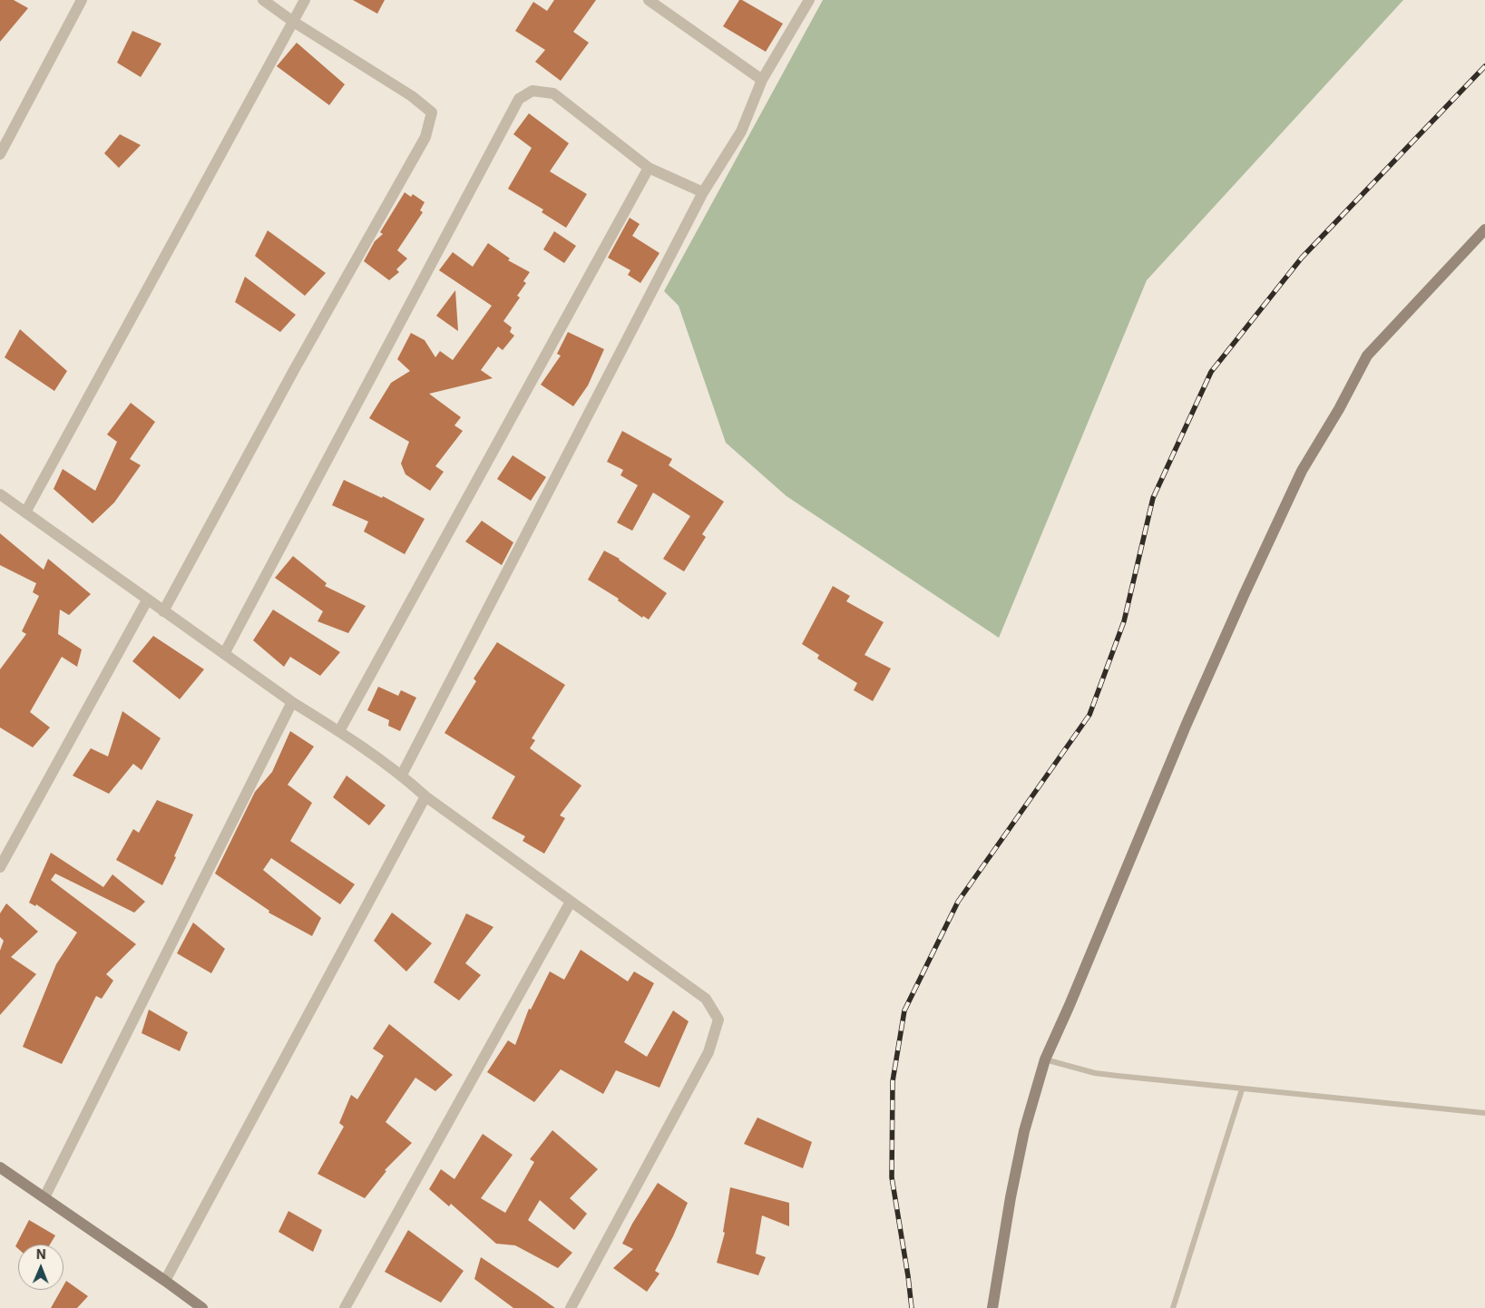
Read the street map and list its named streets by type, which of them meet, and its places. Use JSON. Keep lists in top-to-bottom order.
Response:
{
  "north": "top"
}
